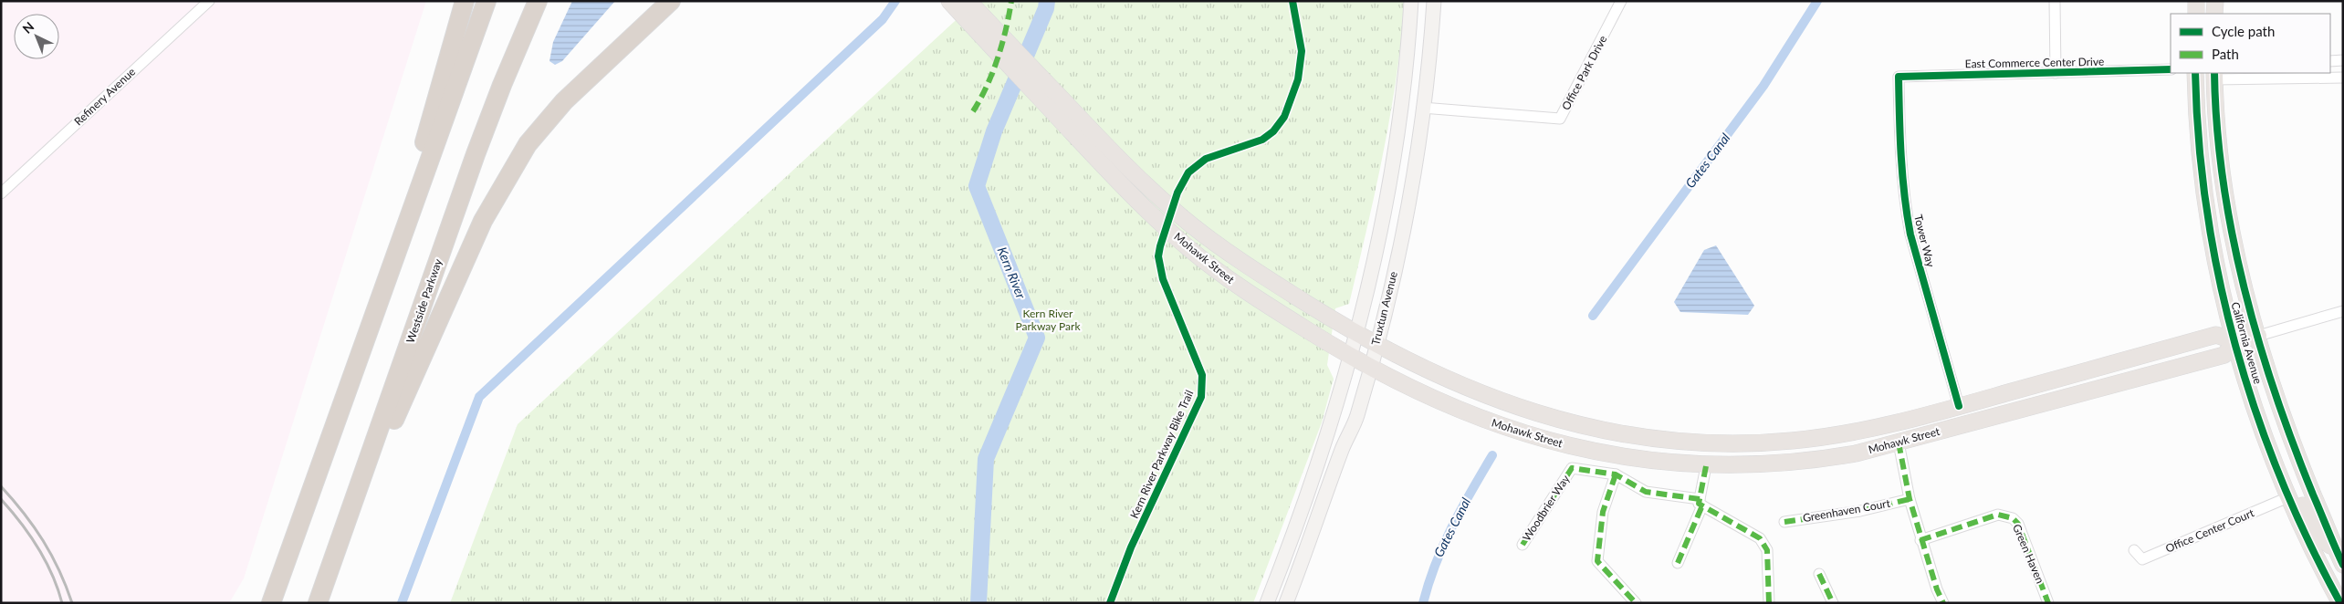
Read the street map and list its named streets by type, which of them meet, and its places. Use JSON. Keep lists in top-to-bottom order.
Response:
{
  "streets": {
    "highway": ["Westside Parkway"],
    "main road": ["Mohawk Street", "Truxtun Avenue", "California Avenue"],
    "street": [
      "East Commerce Center Drive",
      "Office Park Drive",
      "Refinery Avenue",
      "Tower Way",
      "Woodbrier Way",
      "Greenhaven Court",
      "Office Center Court",
      "Green Haven"
    ],
    "cycle path": ["Kern River Parkway Bike Trail"]
  },
  "crossings": [
    ["East Commerce Center Drive", "Tower Way"],
    ["Office Park Drive", "Truxtun Avenue"],
    ["Tower Way", "Mohawk Street"],
    ["Mohawk Street", "Truxtun Avenue"],
    ["Mohawk Street", "California Avenue"],
    ["California Avenue", "Office Center Court"]
  ],
  "water": ["Gates Canal", "Kern River"],
  "parks": ["Kern River Parkway Park"],
  "legend": ["Cycle path", "Path"],
  "north": "top left"
}
